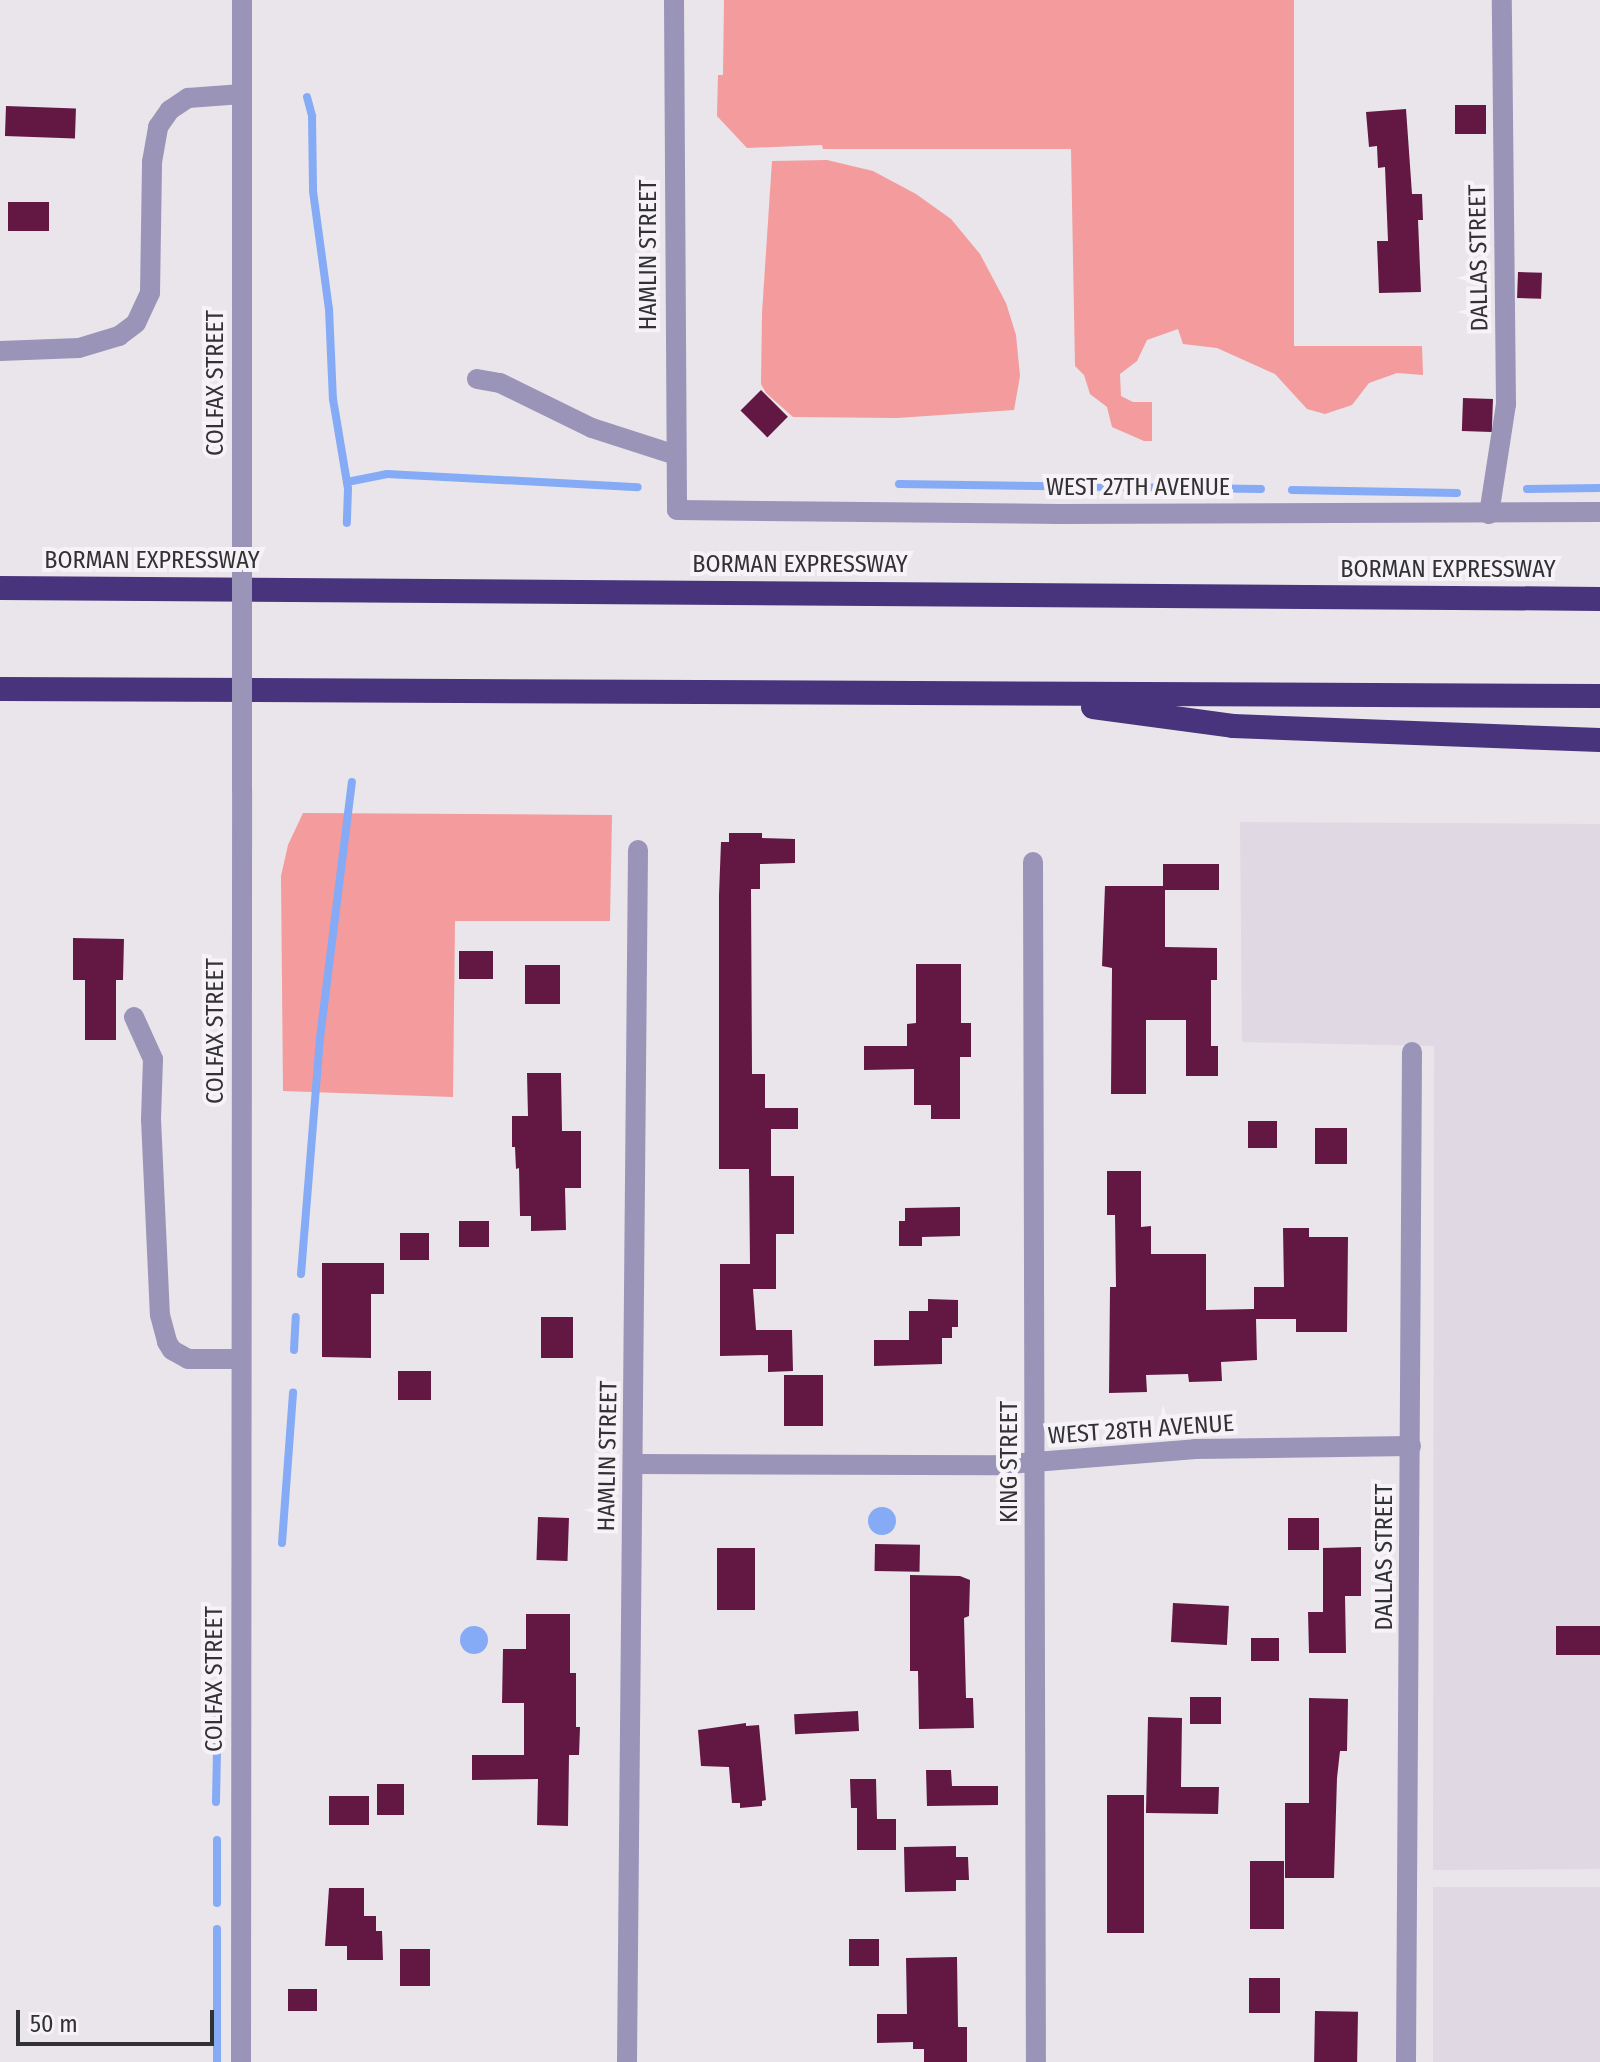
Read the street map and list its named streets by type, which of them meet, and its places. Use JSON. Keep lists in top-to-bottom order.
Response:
{
  "streets": {
    "highway": ["BORMAN EXPRESSWAY"],
    "street": [
      "HAMLIN STREET",
      "DALLAS STREET",
      "COLFAX STREET",
      "WEST 27TH AVENUE",
      "WEST 28TH AVENUE",
      "KING STREET"
    ]
  },
  "crossings": [
    ["HAMLIN STREET", "WEST 27TH AVENUE"],
    ["HAMLIN STREET", "WEST 28TH AVENUE"],
    ["DALLAS STREET", "WEST 27TH AVENUE"],
    ["DALLAS STREET", "WEST 28TH AVENUE"],
    ["WEST 28TH AVENUE", "KING STREET"]
  ],
  "scale_bar": "50 m"
}
